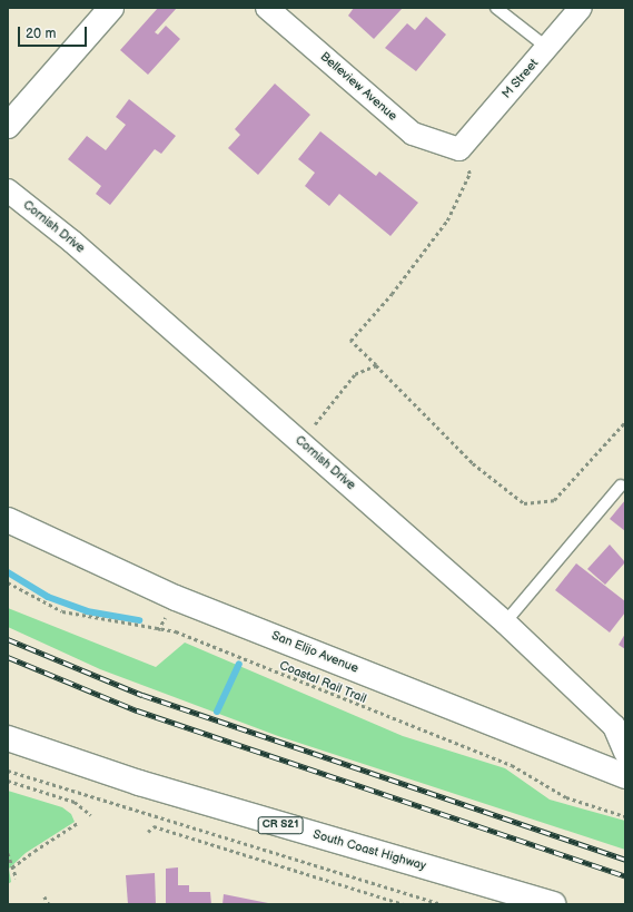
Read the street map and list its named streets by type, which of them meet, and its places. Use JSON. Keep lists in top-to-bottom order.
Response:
{
  "streets": {
    "main road": ["San Elijo Avenue", "CR S21", "South Coast Highway"],
    "street": ["M Street", "Belleview Avenue", "Cornish Drive"],
    "path": ["Coastal Rail Trail"]
  },
  "crossings": [
    ["M Street", "Belleview Avenue"]
  ],
  "scale_bar": "20 m"
}
